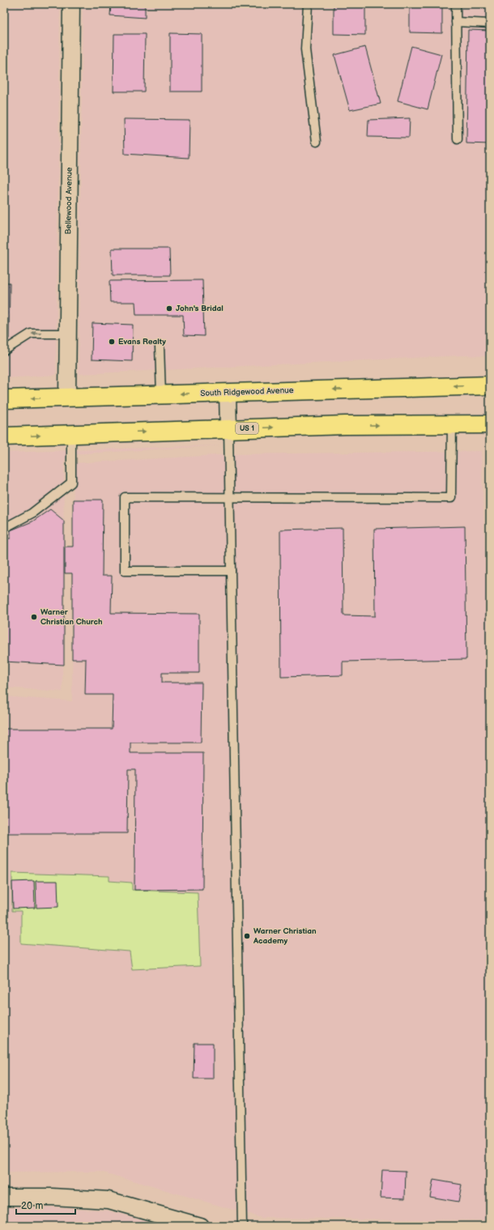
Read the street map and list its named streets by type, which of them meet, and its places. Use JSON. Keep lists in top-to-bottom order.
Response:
{
  "streets": {
    "main road": ["South Ridgewood Avenue", "US 1"],
    "street": ["Bellewood Avenue"]
  },
  "crossings": [
    ["Bellewood Avenue", "South Ridgewood Avenue"]
  ],
  "places": [
    "John's Bridal",
    "Evans Realty",
    "Warner Christian Church",
    "Warner Christian Academy"
  ],
  "scale_bar": "20 m"
}
